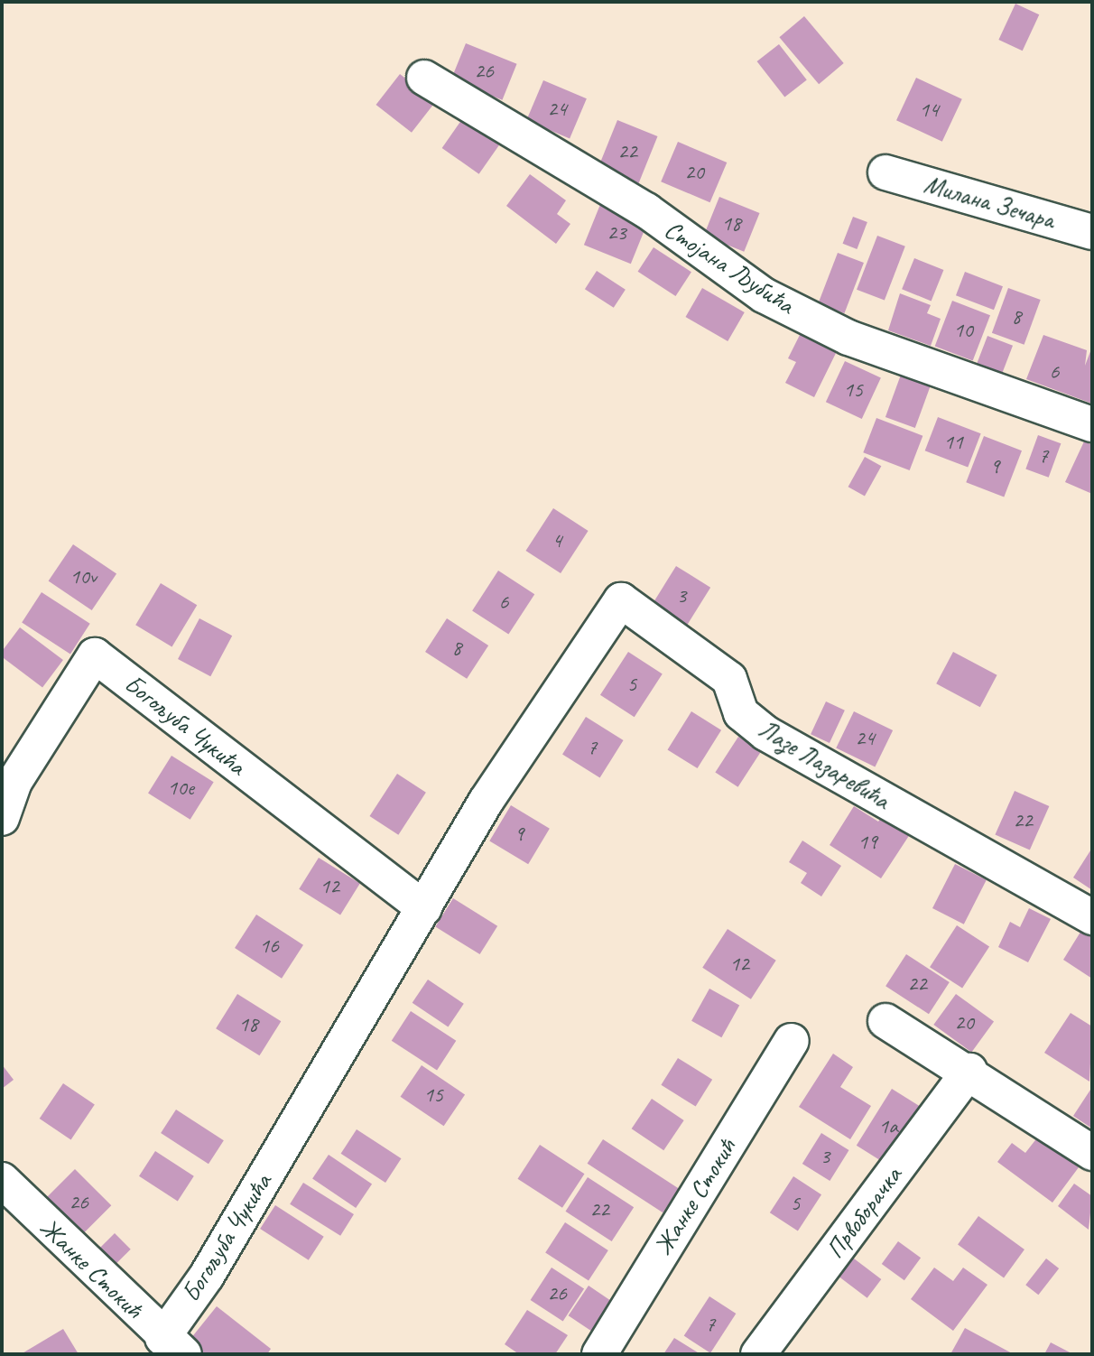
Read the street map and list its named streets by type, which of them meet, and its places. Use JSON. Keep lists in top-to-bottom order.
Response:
{
  "streets": {
    "street": [
      "Милана Зечара",
      "Стојана Љубића",
      "Богољуба Чукића",
      "Лазе Лазаревића",
      "Жанке Стокић",
      "Првоборачка"
    ]
  },
  "crossings": [
    ["Богољуба Чукића", "Лазе Лазаревића"],
    ["Богољуба Чукића", "Жанке Стокић"]
  ],
  "house_numbers": [
    "26",
    "24",
    "14",
    "22",
    "20",
    "18",
    "23",
    "8",
    "10",
    "6",
    "15",
    "11",
    "7",
    "9",
    "4",
    "10v",
    "3",
    "6",
    "8",
    "5",
    "24",
    "7",
    "10e",
    "22",
    "9",
    "19",
    "12",
    "16",
    "12",
    "22",
    "20",
    "18",
    "15",
    "1a",
    "3",
    "26",
    "5",
    "22",
    "26",
    "7"
  ]
}
